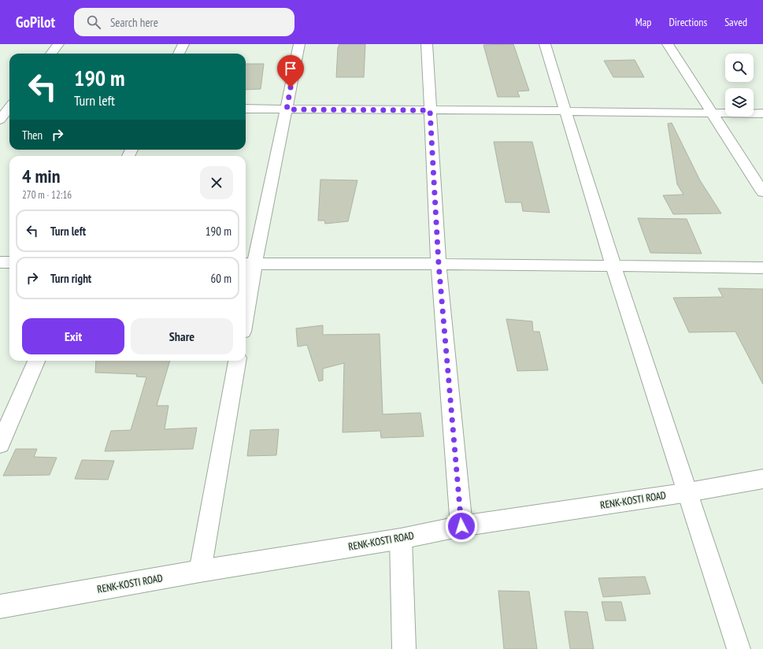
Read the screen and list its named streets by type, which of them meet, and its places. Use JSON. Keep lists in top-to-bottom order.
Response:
{
  "streets": {
    "street": ["RENK-KOSTI ROAD"]
  },
  "page": {
    "header": "GoPilot",
    "search": "Search here",
    "nav": ["Map", "Directions", "Saved"],
    "turn": ["190 m", "Turn left"],
    "then": "Then",
    "heading": ["4 min", "270 m · 12:16"],
    "list": [
      {
        "name": "Turn left",
        "value": "190 m"
      },
      {
        "name": "Turn right",
        "value": "60 m"
      }
    ],
    "buttons": ["Exit", "Share"]
  }
}
